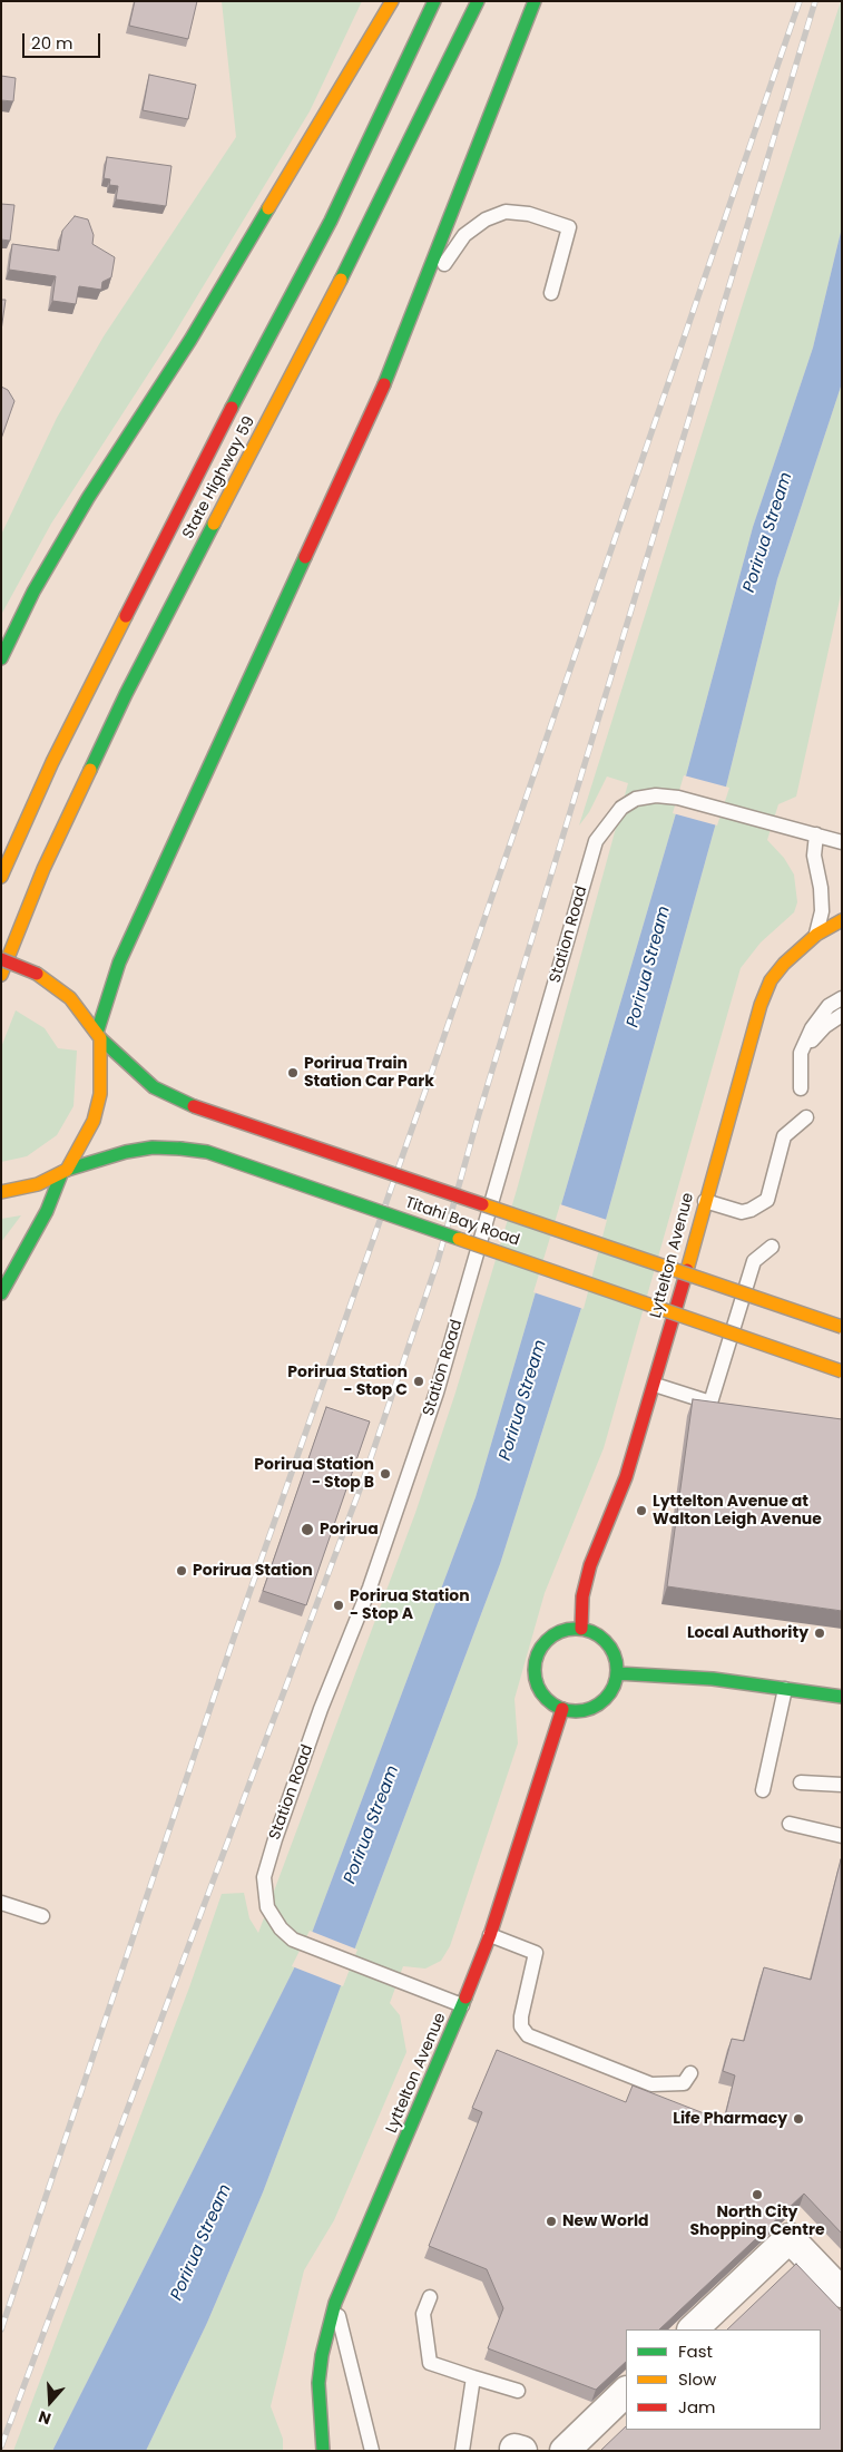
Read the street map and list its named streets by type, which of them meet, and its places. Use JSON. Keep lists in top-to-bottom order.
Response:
{
  "streets": {
    "main road": ["State Highway 59", "Titahi Bay Road", "Lyttelton Avenue"],
    "lane": ["Station Road"]
  },
  "crossings": [
    ["Station Road", "Lyttelton Avenue"]
  ],
  "water": ["Porirua Stream"],
  "places": [
    "Porirua Train Station Car Park",
    "Porirua Station - Stop C",
    "Porirua Station - Stop B",
    "Lyttelton Avenue at Walton Leigh Avenue",
    "Porirua",
    "Porirua Station",
    "Porirua Station - Stop A",
    "Local Authority",
    "Life Pharmacy",
    "North City Shopping Centre",
    "New World"
  ],
  "legend": ["Fast", "Slow", "Jam"],
  "scale_bar": "20 m",
  "north": "bottom"
}
